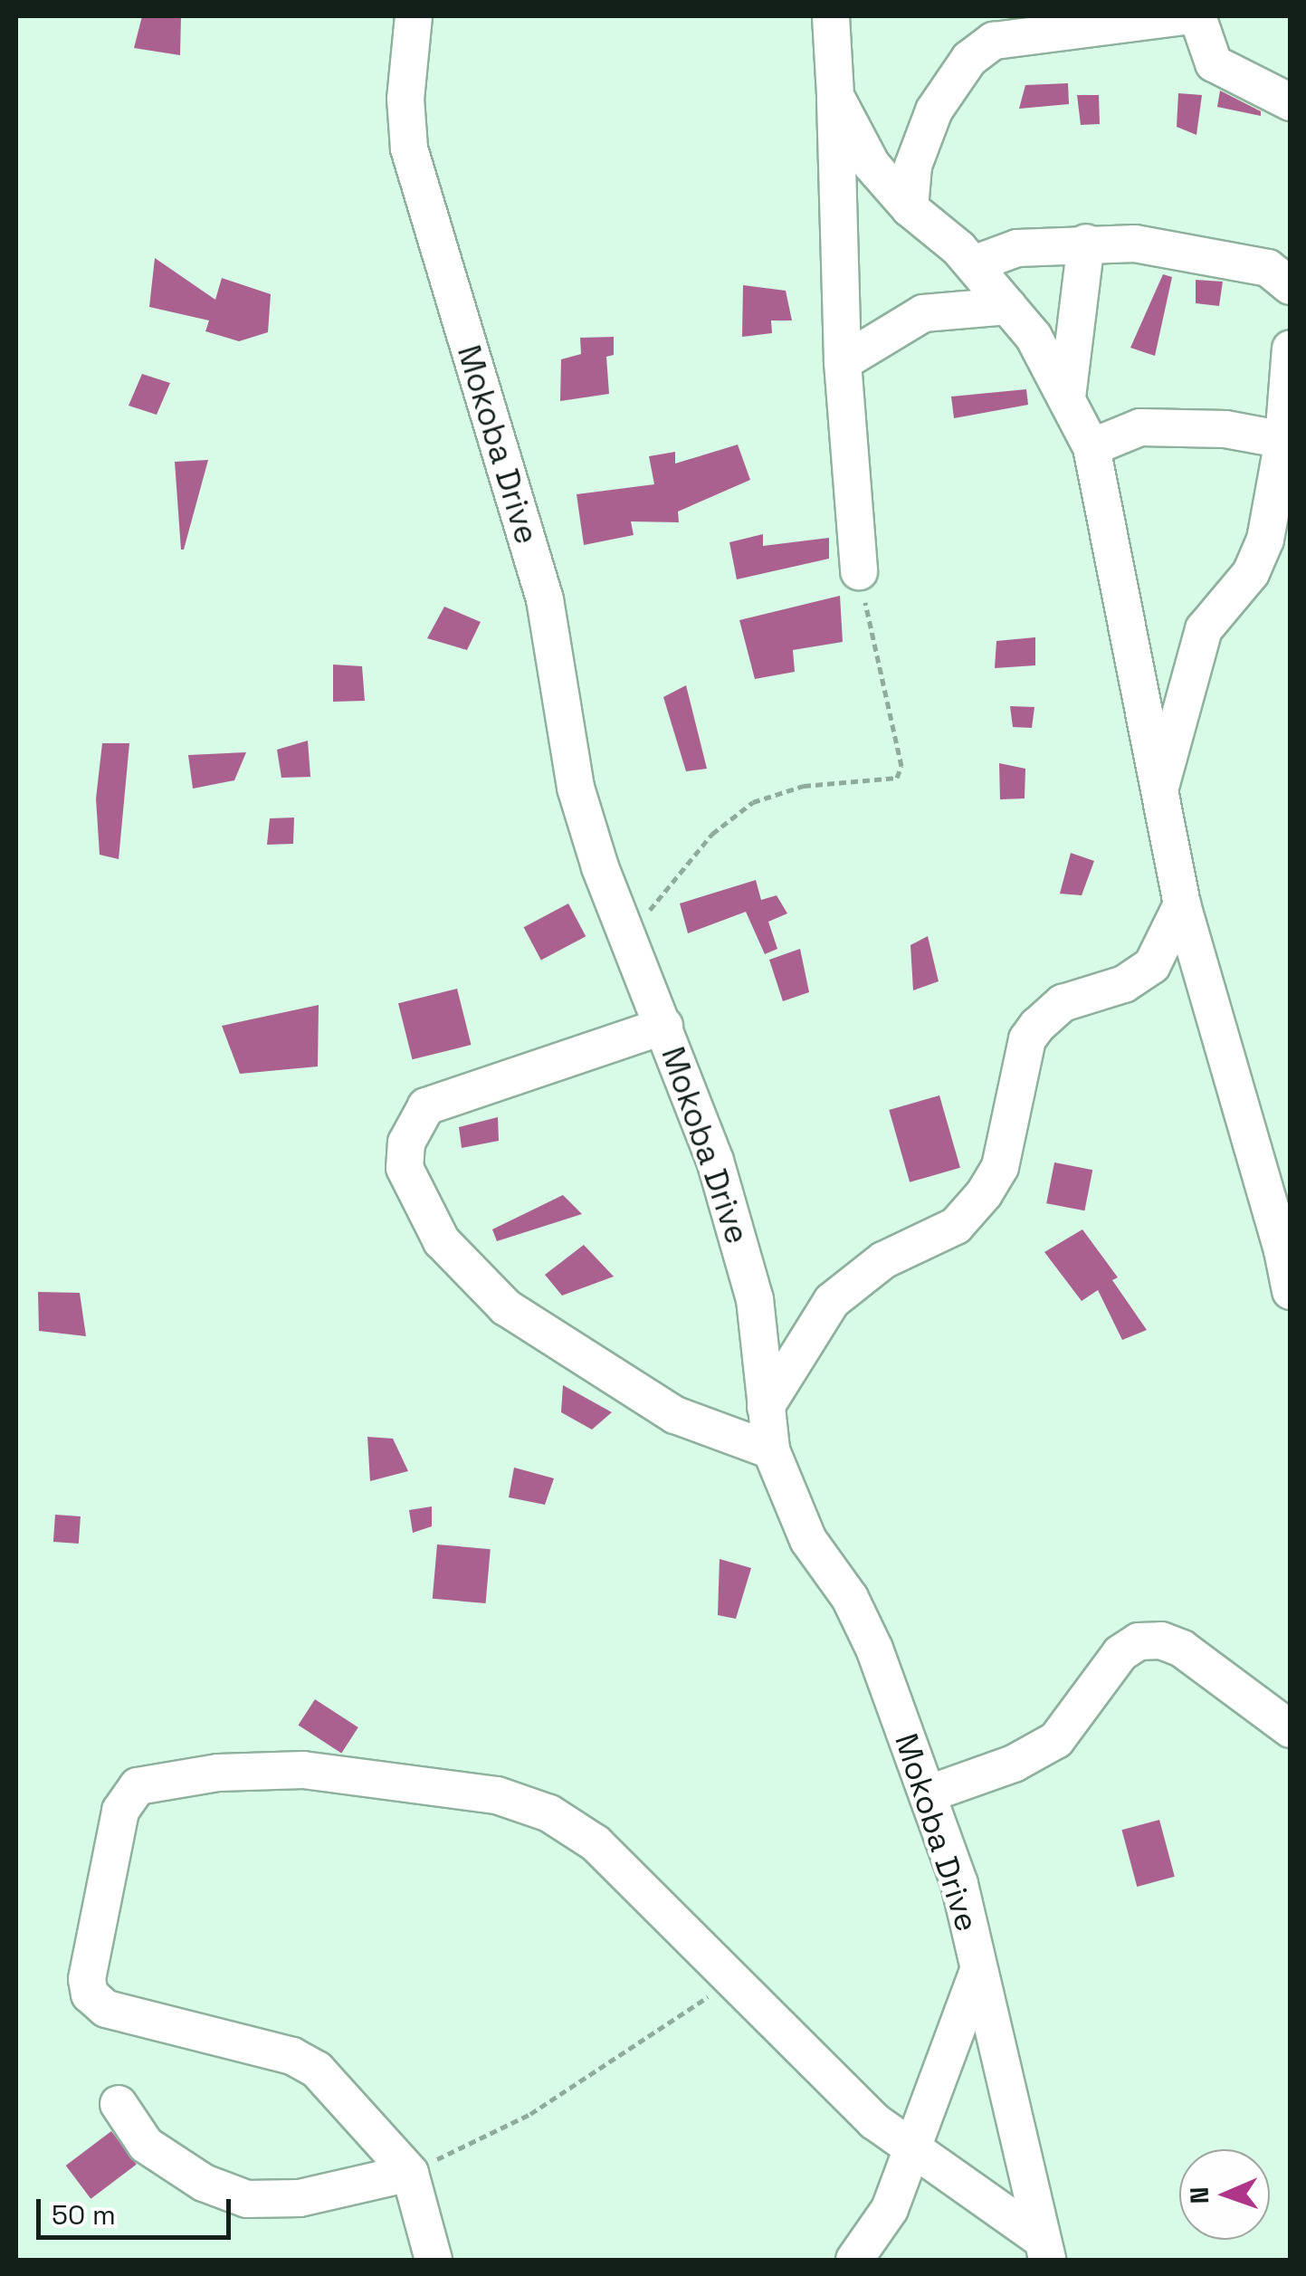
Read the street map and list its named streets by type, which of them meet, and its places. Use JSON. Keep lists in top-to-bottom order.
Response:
{
  "streets": {
    "street": ["Mokoba Drive"]
  },
  "scale_bar": "50 m",
  "north": "left"
}
